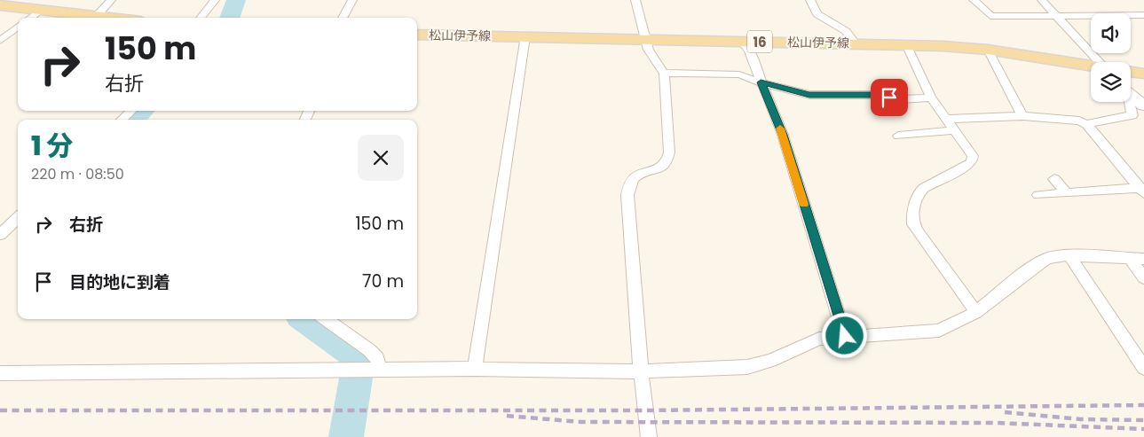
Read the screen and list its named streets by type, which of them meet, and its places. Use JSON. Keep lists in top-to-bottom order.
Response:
{
  "streets": {
    "main road": ["松山伊予線", "16"]
  },
  "page": {
    "turn": ["150 m", "右折"],
    "heading": ["1 分", "220 m · 08:50"],
    "list": [
      {
        "name": "右折",
        "value": "150 m"
      },
      {
        "name": "目的地に到着",
        "value": "70 m"
      }
    ]
  }
}
